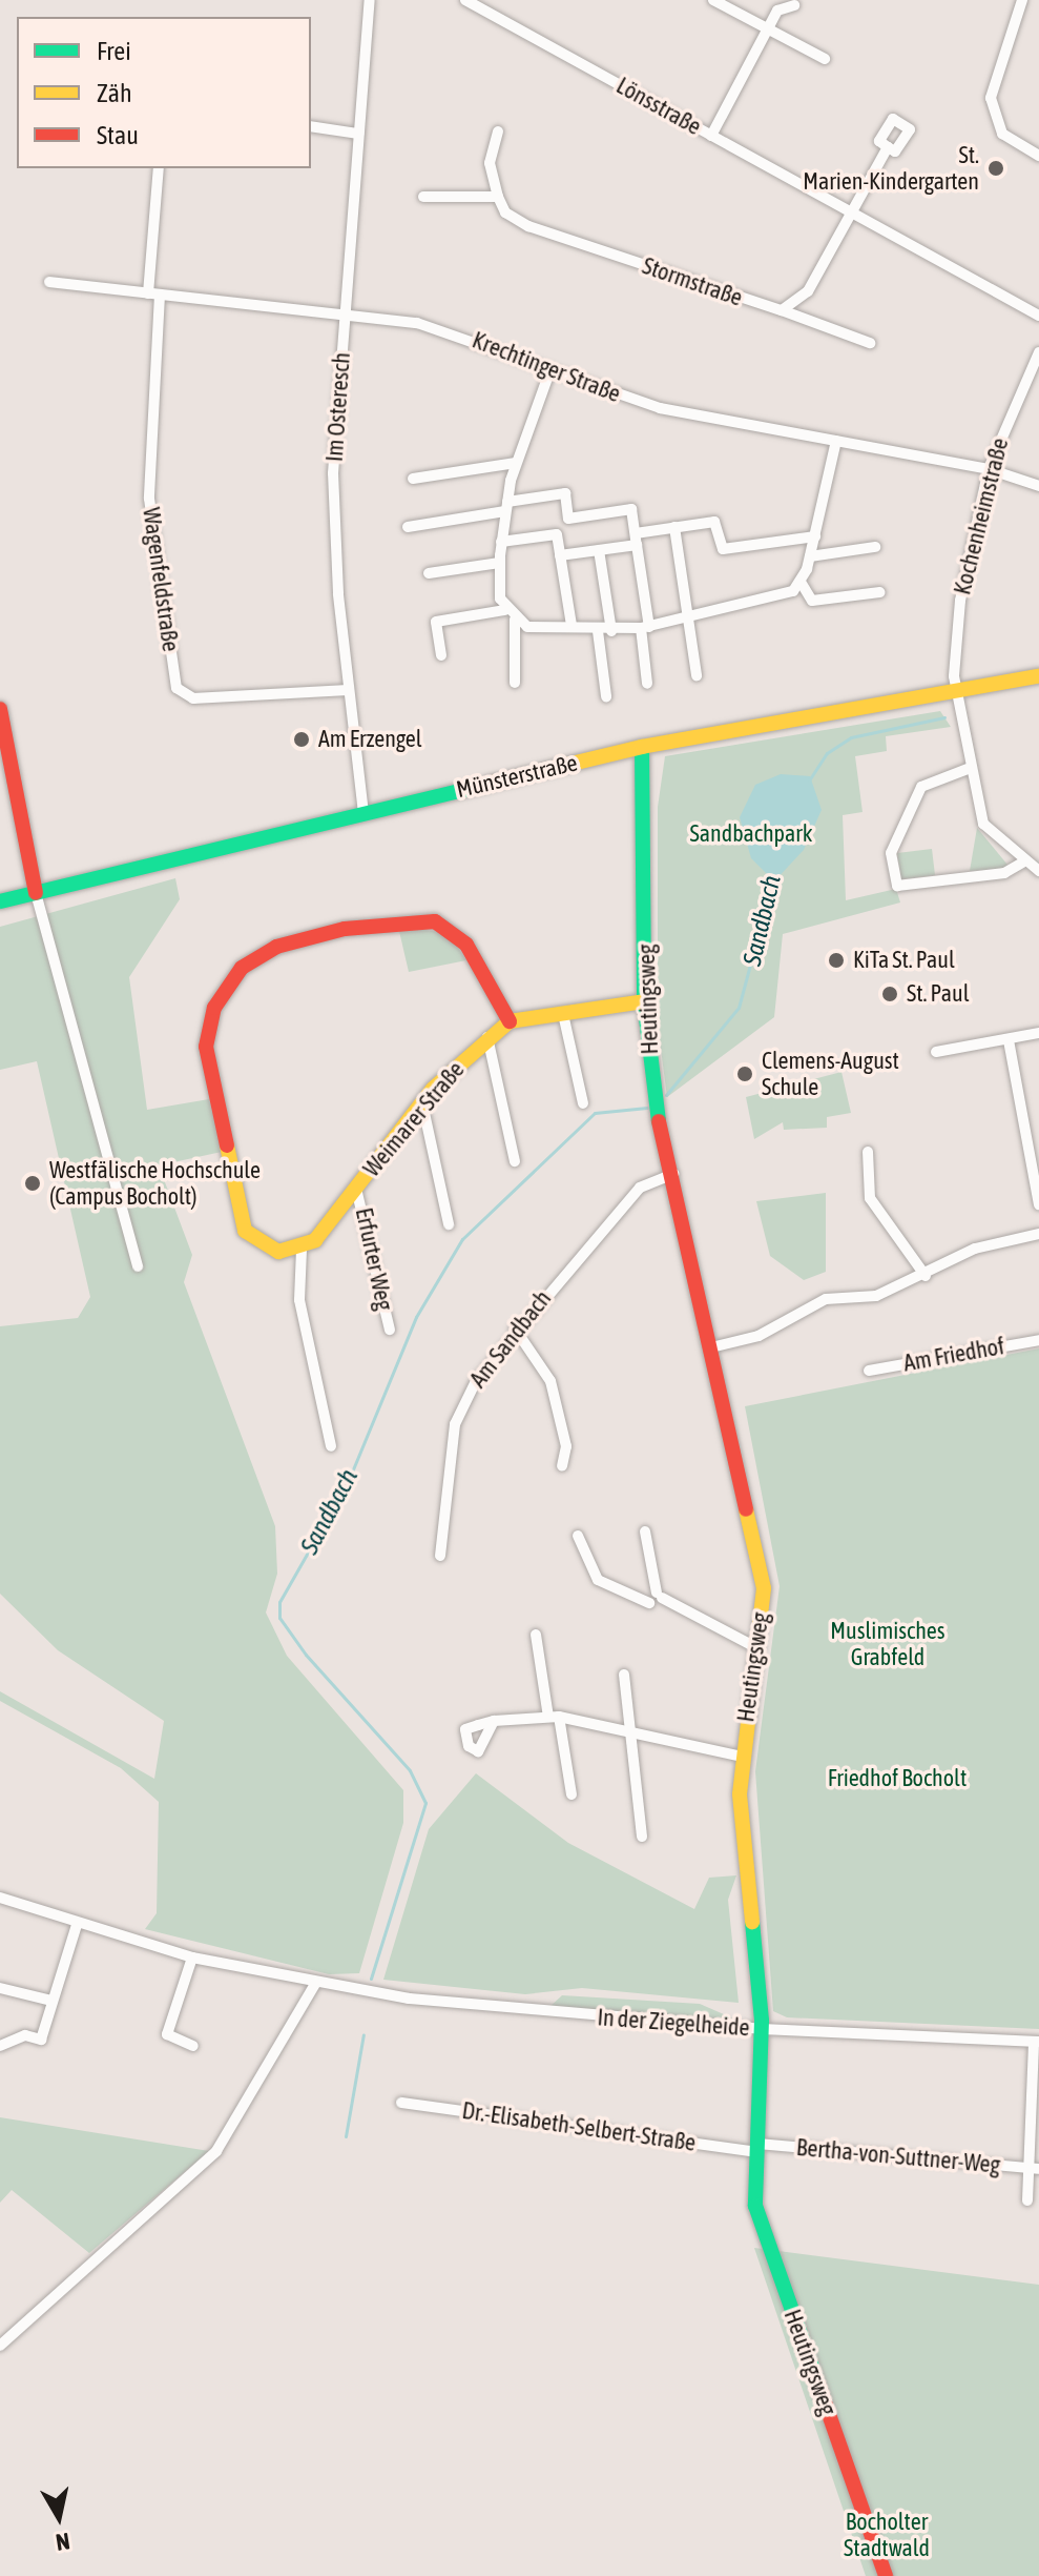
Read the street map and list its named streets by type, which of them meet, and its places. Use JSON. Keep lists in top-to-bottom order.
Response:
{
  "streets": {
    "street": [
      "Lönsstraße",
      "Stormstraße",
      "Krechtinger Straße",
      "Im Osteresch",
      "Kochenheimstraße",
      "Wagenfeldstraße",
      "Münsterstraße",
      "Heutingsweg",
      "Weimarer Straße",
      "Erfurter Weg",
      "Am Sandbach",
      "Am Friedhof",
      "In der Ziegelheide",
      "Dr.-Elisabeth-Selbert-Straße",
      "Bertha-von-Suttner-Weg"
    ]
  },
  "crossings": [
    ["Krechtinger Straße", "Im Osteresch"],
    ["Krechtinger Straße", "Kochenheimstraße"],
    ["Krechtinger Straße", "Wagenfeldstraße"],
    ["Im Osteresch", "Wagenfeldstraße"],
    ["Im Osteresch", "Münsterstraße"],
    ["Kochenheimstraße", "Münsterstraße"],
    ["Münsterstraße", "Heutingsweg"],
    ["Heutingsweg", "Weimarer Straße"],
    ["Heutingsweg", "Am Sandbach"],
    ["Heutingsweg", "In der Ziegelheide"],
    ["Heutingsweg", "Dr.-Elisabeth-Selbert-Straße"],
    ["Heutingsweg", "Bertha-von-Suttner-Weg"],
    ["Weimarer Straße", "Erfurter Weg"],
    ["In der Ziegelheide", "Bertha-von-Suttner-Weg"],
    ["Dr.-Elisabeth-Selbert-Straße", "Bertha-von-Suttner-Weg"]
  ],
  "water": ["Sandbach"],
  "parks": [
    "Sandbachpark",
    "Muslimisches Grabfeld",
    "Friedhof Bocholt",
    "Bocholter Stadtwald"
  ],
  "places": [
    "St. Marien-Kindergarten",
    "Am Erzengel",
    "KiTa St. Paul",
    "St. Paul",
    "Clemens-August Schule",
    "Westfälische Hochschule (Campus Bocholt)"
  ],
  "legend": ["Frei", "Zäh", "Stau"],
  "north": "bottom"
}
